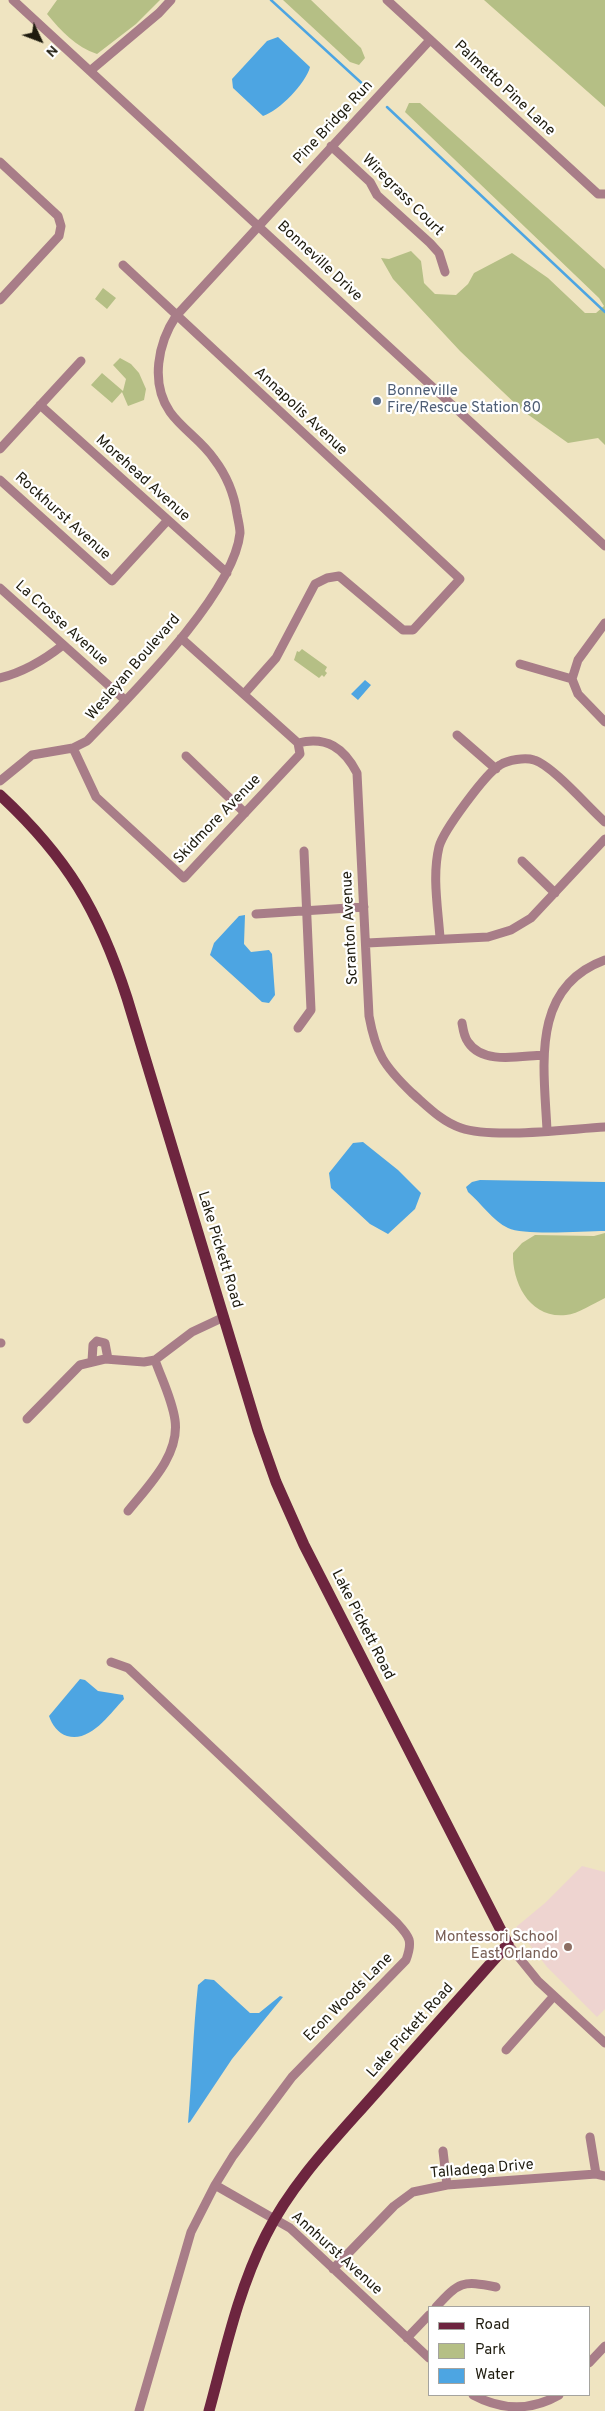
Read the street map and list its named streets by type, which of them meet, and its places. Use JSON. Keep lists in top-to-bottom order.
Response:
{
  "streets": {
    "main road": ["Lake Pickett Road"],
    "street": [
      "Palmetto Pine Lane",
      "Pine Bridge Run",
      "Wiregrass Court",
      "Bonneville Drive",
      "Annapolis Avenue",
      "Morehead Avenue",
      "Rockhurst Avenue",
      "La Crosse Avenue",
      "Wesleyan Boulevard",
      "Skidmore Avenue",
      "Scranton Avenue",
      "Econ Woods Lane",
      "Talladega Drive",
      "Annhurst Avenue"
    ]
  },
  "crossings": [
    ["Palmetto Pine Lane", "Pine Bridge Run"],
    ["Pine Bridge Run", "Wiregrass Court"],
    ["Pine Bridge Run", "Bonneville Drive"],
    ["Pine Bridge Run", "Wesleyan Boulevard"],
    ["Bonneville Drive", "Wesleyan Boulevard"],
    ["Annapolis Avenue", "Wesleyan Boulevard"],
    ["Morehead Avenue", "Rockhurst Avenue"],
    ["Morehead Avenue", "Wesleyan Boulevard"],
    ["La Crosse Avenue", "Wesleyan Boulevard"],
    ["Wesleyan Boulevard", "Skidmore Avenue"],
    ["Skidmore Avenue", "Scranton Avenue"],
    ["Lake Pickett Road", "Annhurst Avenue"],
    ["Econ Woods Lane", "Annhurst Avenue"],
    ["Talladega Drive", "Annhurst Avenue"]
  ],
  "places": ["Bonneville Fire/Rescue Station 80", "Montessori School East Orlando"],
  "legend": ["Road", "Park", "Water"],
  "north": "bottom right"
}
